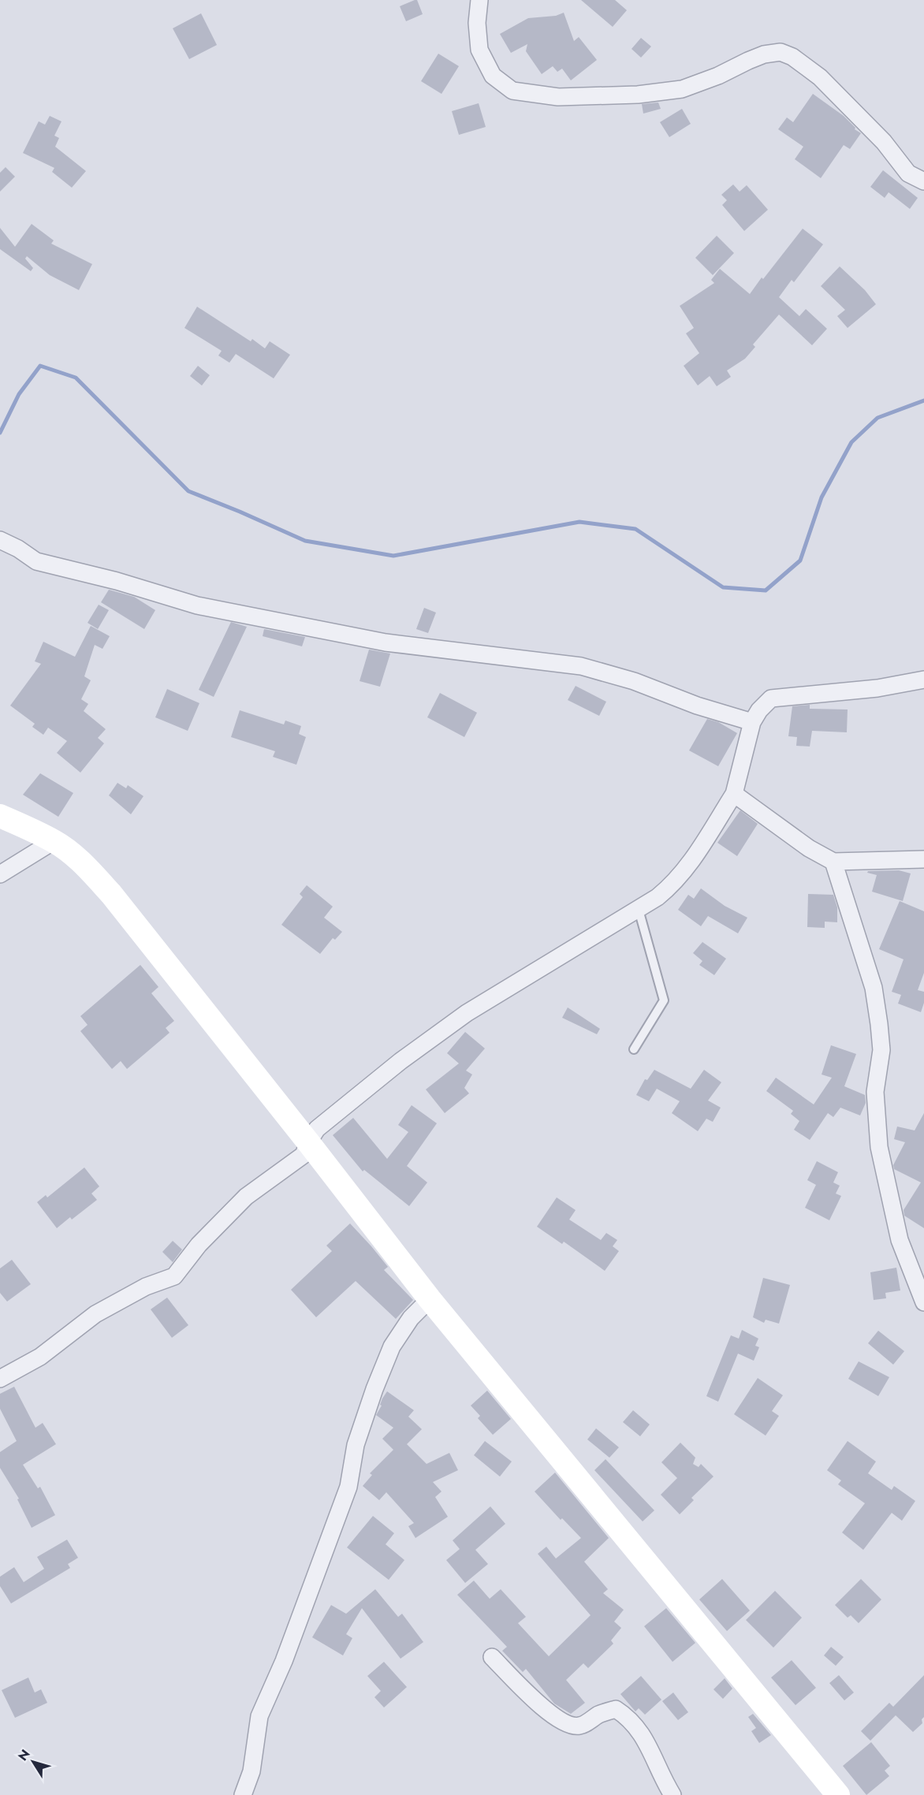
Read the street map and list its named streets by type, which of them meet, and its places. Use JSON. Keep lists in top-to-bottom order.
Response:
{
  "north": "top left"
}
